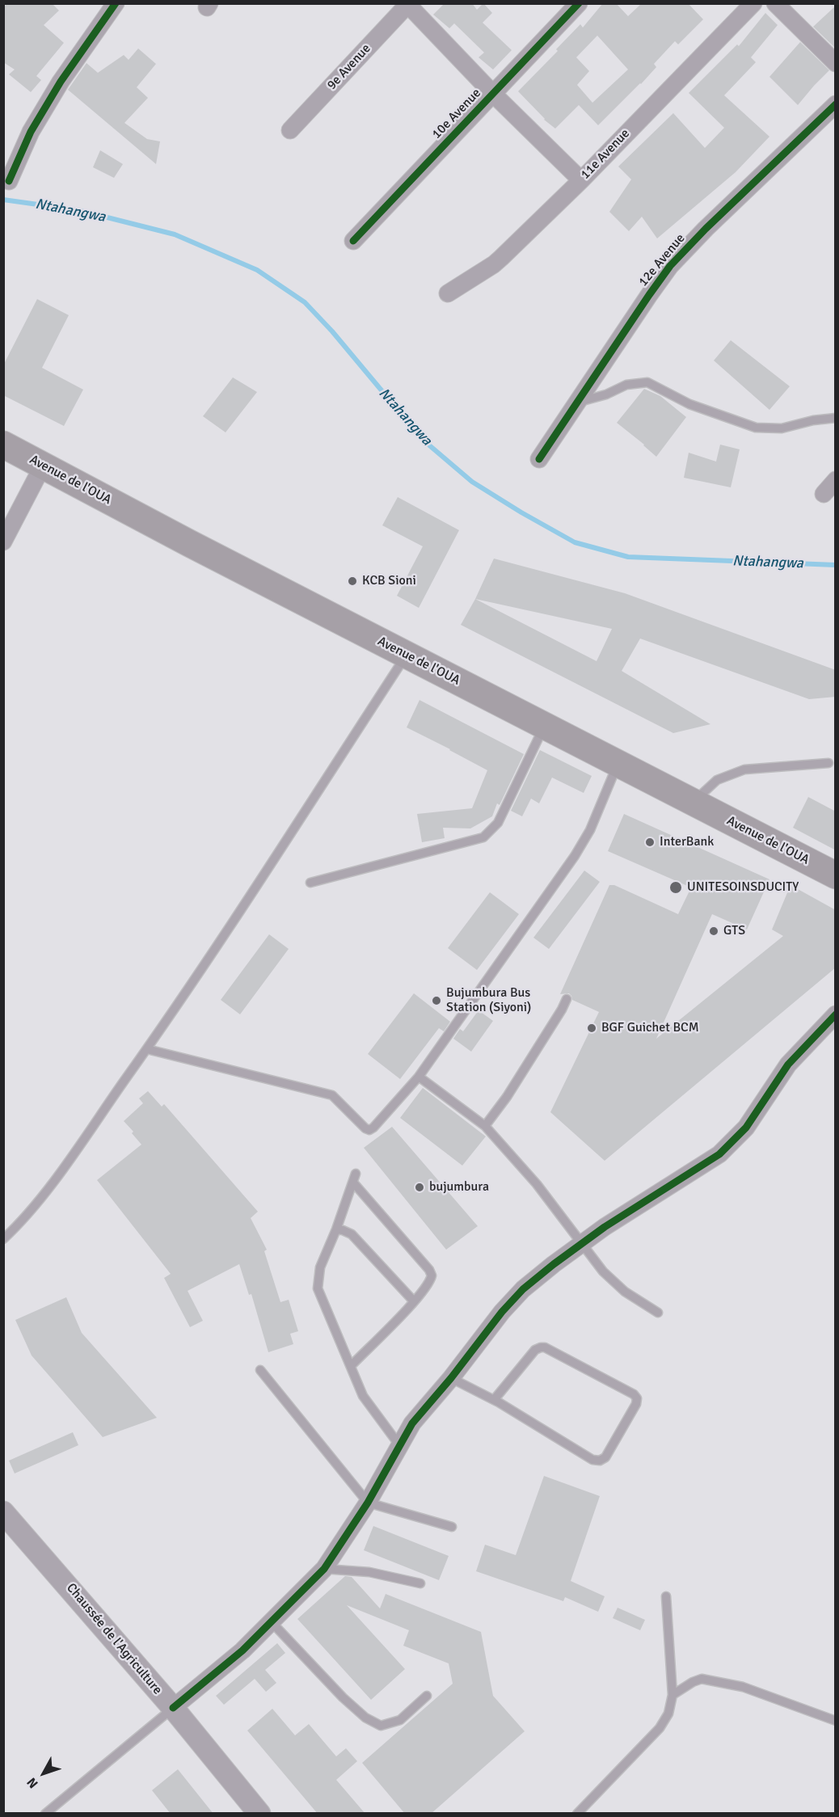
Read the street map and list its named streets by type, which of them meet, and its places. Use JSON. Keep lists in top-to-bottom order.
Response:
{
  "streets": {
    "main road": ["Avenue de l'OUA"],
    "street": [
      "9e Avenue",
      "10e Avenue",
      "11e Avenue",
      "12e Avenue",
      "Chaussée de l'Agriculture"
    ]
  },
  "water": ["Ntahangwa"],
  "places": [
    "KCB Sioni",
    "InterBank",
    "UNITESOINSDUCITY",
    "GTS",
    "Bujumbura Bus Station (Siyoni)",
    "BGF Guichet BCM",
    "bujumbura"
  ],
  "north": "bottom left"
}
